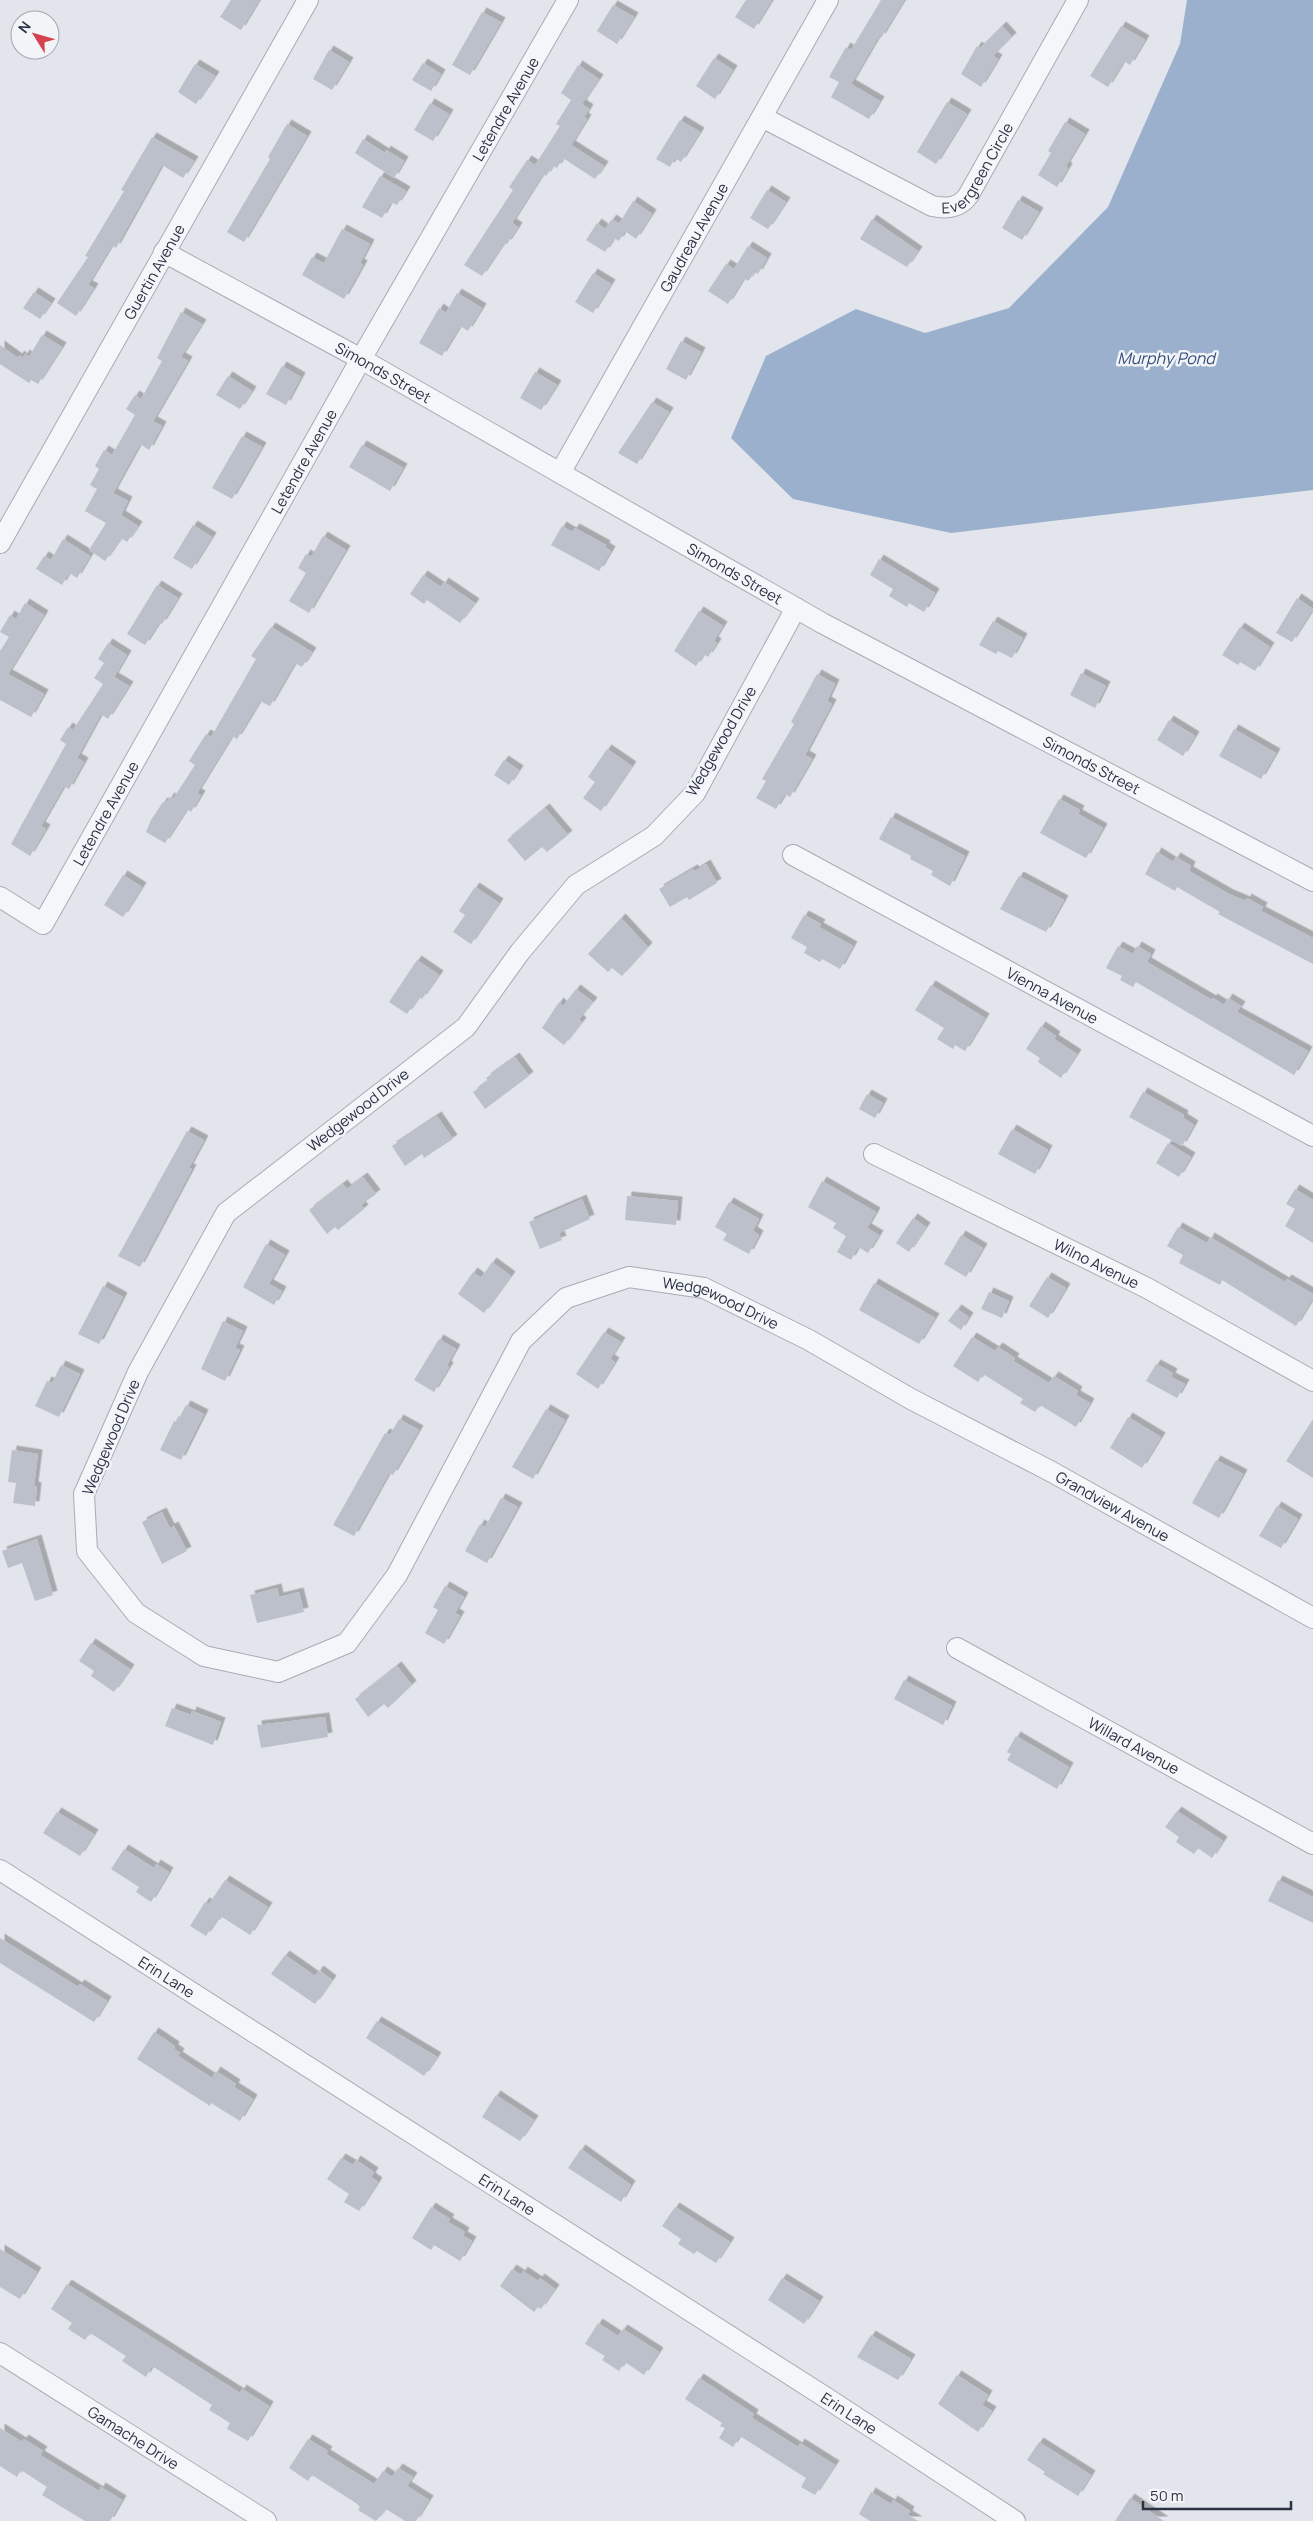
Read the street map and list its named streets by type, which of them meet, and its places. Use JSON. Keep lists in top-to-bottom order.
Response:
{
  "streets": {
    "street": [
      "Letendre Avenue",
      "Evergreen Circle",
      "Gaudreau Avenue",
      "Guertin Avenue",
      "Simonds Street",
      "Wedgewood Drive",
      "Vienna Avenue",
      "Wilno Avenue",
      "Grandview Avenue",
      "Willard Avenue",
      "Erin Lane",
      "Gamache Drive"
    ]
  },
  "crossings": [
    ["Letendre Avenue", "Simonds Street"],
    ["Evergreen Circle", "Gaudreau Avenue"],
    ["Gaudreau Avenue", "Simonds Street"],
    ["Guertin Avenue", "Simonds Street"],
    ["Simonds Street", "Wedgewood Drive"],
    ["Wedgewood Drive", "Grandview Avenue"]
  ],
  "water": ["Murphy Pond"],
  "scale_bar": "50 m",
  "north": "top left"
}
